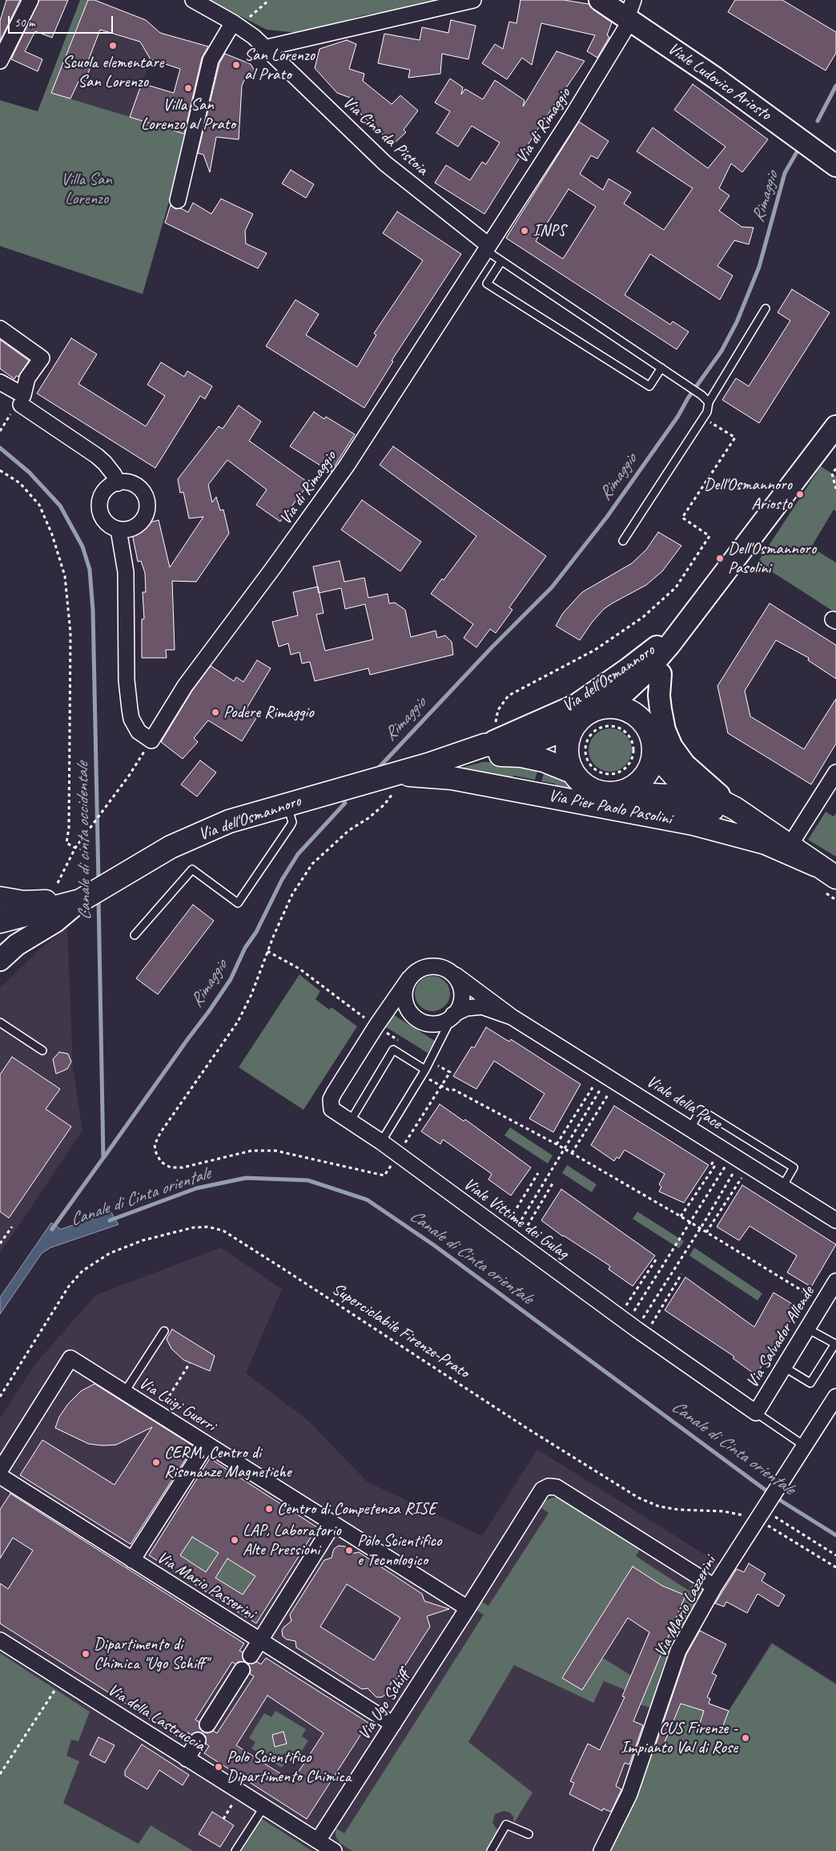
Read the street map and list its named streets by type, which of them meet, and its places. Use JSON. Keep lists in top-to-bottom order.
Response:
{
  "streets": {
    "main road": ["Via dell'Osmannoro", "Via Pier Paolo Pasolini"],
    "street": [
      "Viale Ludovico Ariosto",
      "Via di Rimaggio",
      "Via Cino da Pistoia",
      "Viale della Pace",
      "Viale Vittime dei Gulag",
      "Via Salvador Allende",
      "Via Luigi Guerri",
      "Via Mario Passerini",
      "Via Mario Lazzerini",
      "Via Ugo Schiff",
      "Via della Lastruccia"
    ],
    "path": ["Superciclabile Firenze-Prato"]
  },
  "crossings": [
    ["Viale Ludovico Ariosto", "Via di Rimaggio"],
    ["Via di Rimaggio", "Via Cino da Pistoia"],
    ["Via dell'Osmannoro", "Via Pier Paolo Pasolini"],
    ["Viale della Pace", "Viale Vittime dei Gulag"],
    ["Viale Vittime dei Gulag", "Via Salvador Allende"],
    ["Viale Vittime dei Gulag", "Via Mario Lazzerini"],
    ["Superciclabile Firenze-Prato", "Via Mario Lazzerini"],
    ["Via Luigi Guerri", "Via Ugo Schiff"],
    ["Via Mario Passerini", "Via Ugo Schiff"],
    ["Via Mario Lazzerini", "Via Ugo Schiff"],
    ["Via Ugo Schiff", "Via della Lastruccia"]
  ],
  "water": ["Rimaggio", "Canale di cinta occidentale", "Canale di Cinta orientale"],
  "parks": ["Villa San Lorenzo"],
  "places": [
    "Scuola elementare San Lorenzo",
    "San Lorenzo al Prato",
    "Villa San Lorenzo al Prato",
    "INPS",
    "Dell'Osmannoro Ariosto",
    "Dell'Osmannoro Pasolini",
    "Podere Rimaggio",
    "CERM, Centro di Risonanze Magnetiche",
    "Centro di Competenza RISE",
    "LAP, Laboratorio Alte Pressioni",
    "Polo Scientifico e Tecnologico",
    "Dipartimento di Chimica \"Ugo Schiff\"",
    "CUS Firenze - Impianto Val di Rose",
    "Polo Scientifico Dipartimento Chimica"
  ],
  "scale_bar": "50 m"
}
